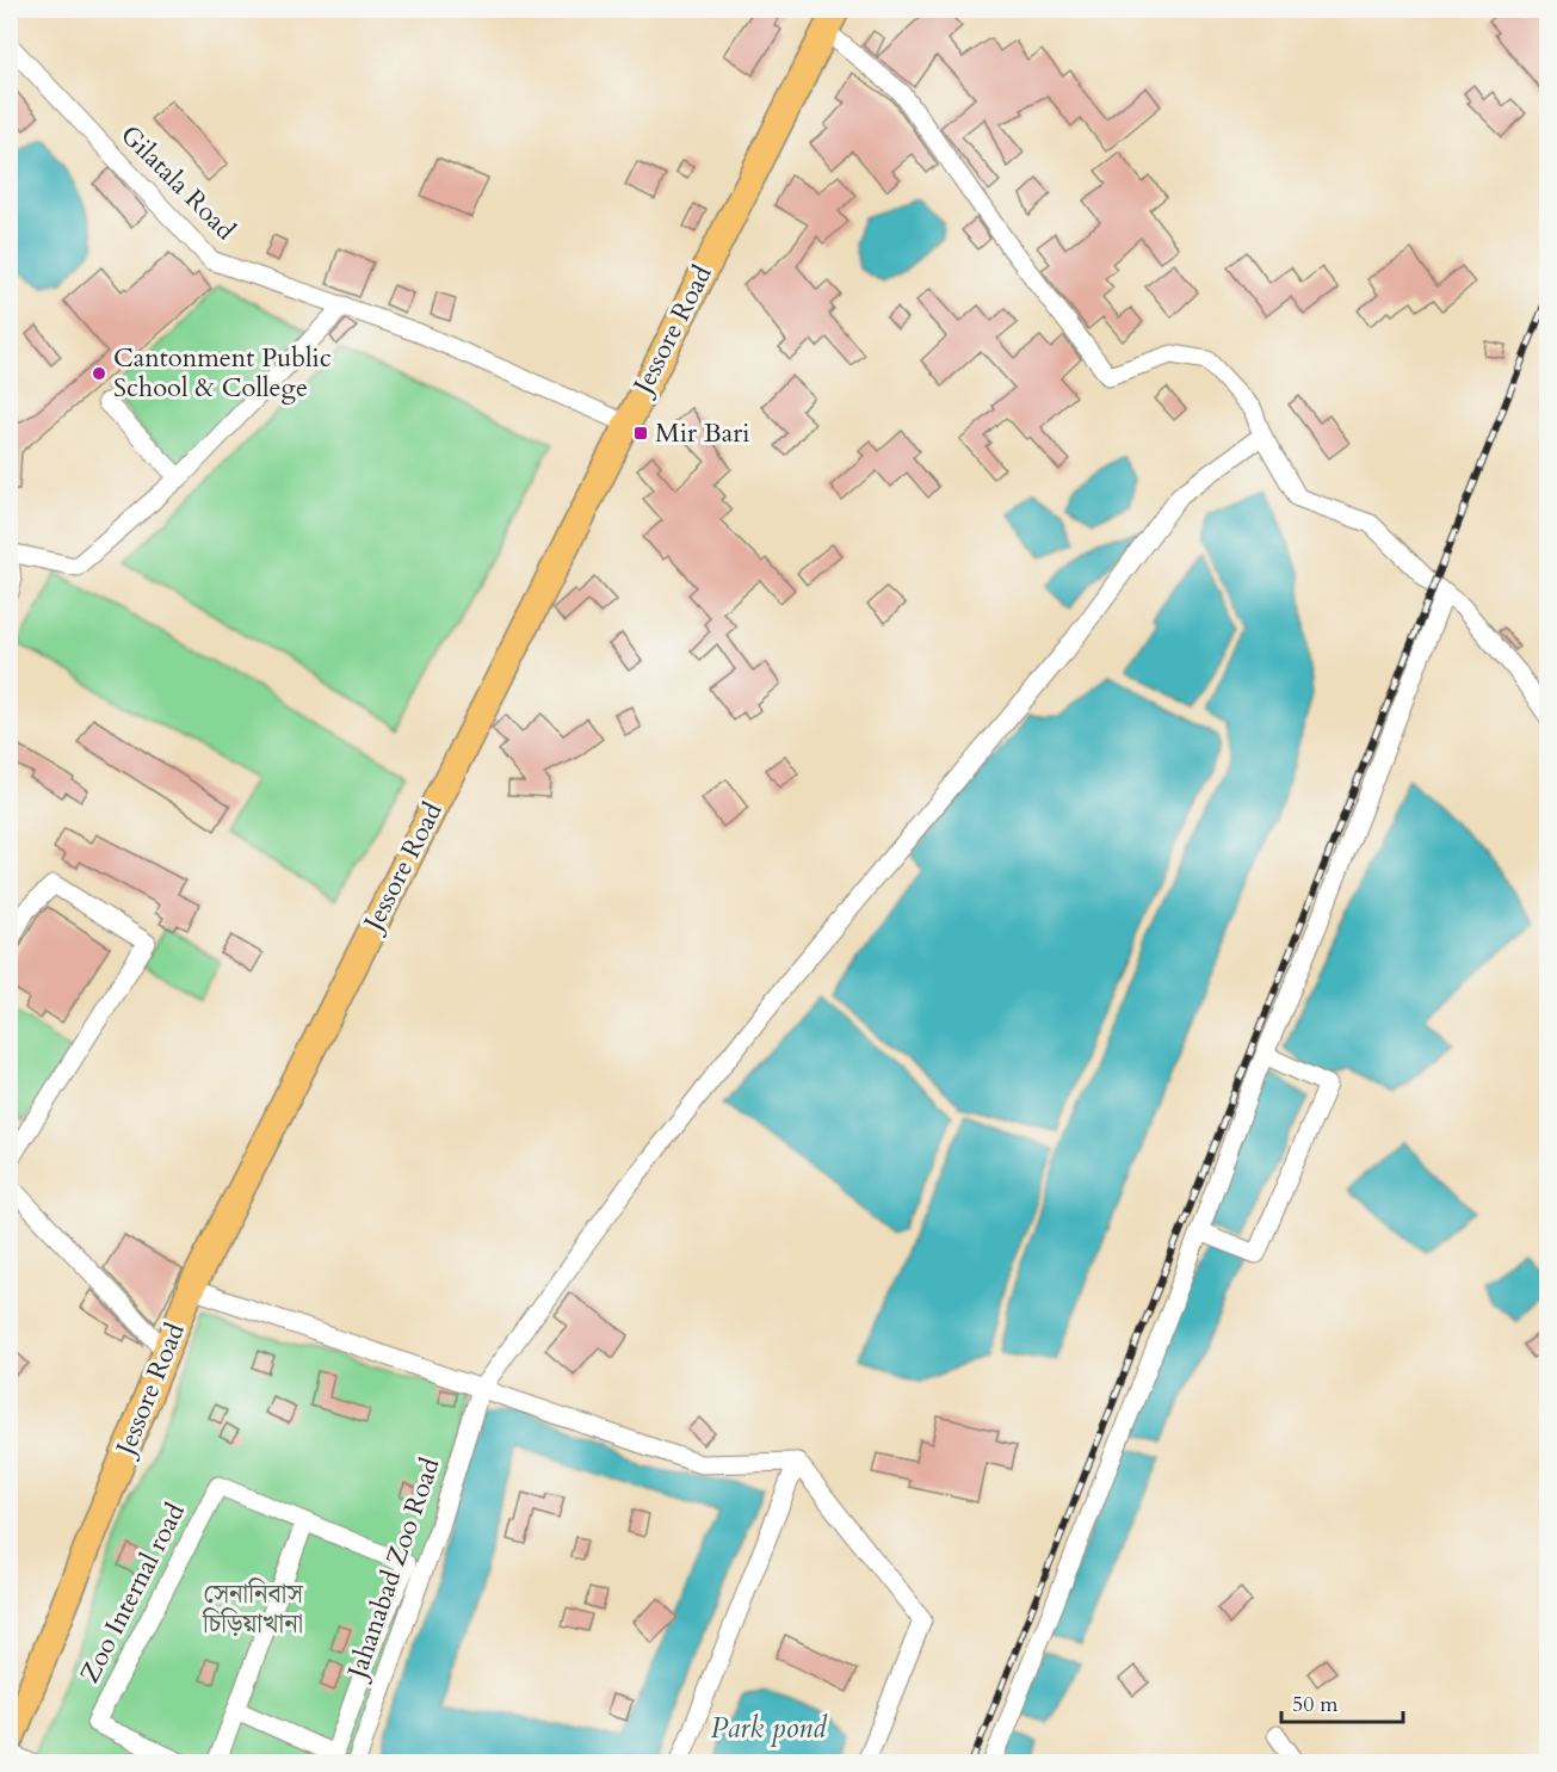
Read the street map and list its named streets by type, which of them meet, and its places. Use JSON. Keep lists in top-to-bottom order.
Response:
{
  "streets": {
    "highway": ["Jessore Road"],
    "street": ["Gilatala Road", "Jahanabad Zoo Road", "Zoo Internal road"]
  },
  "crossings": [
    ["Gilatala Road", "Jessore Road"]
  ],
  "water": ["Park pond"],
  "parks": ["সেনানিবাস চিড়িয়াখানা"],
  "places": {
    "other": ["Cantonment Public School & College"],
    "transit": ["Mir Bari"]
  },
  "scale_bar": "50 m"
}
